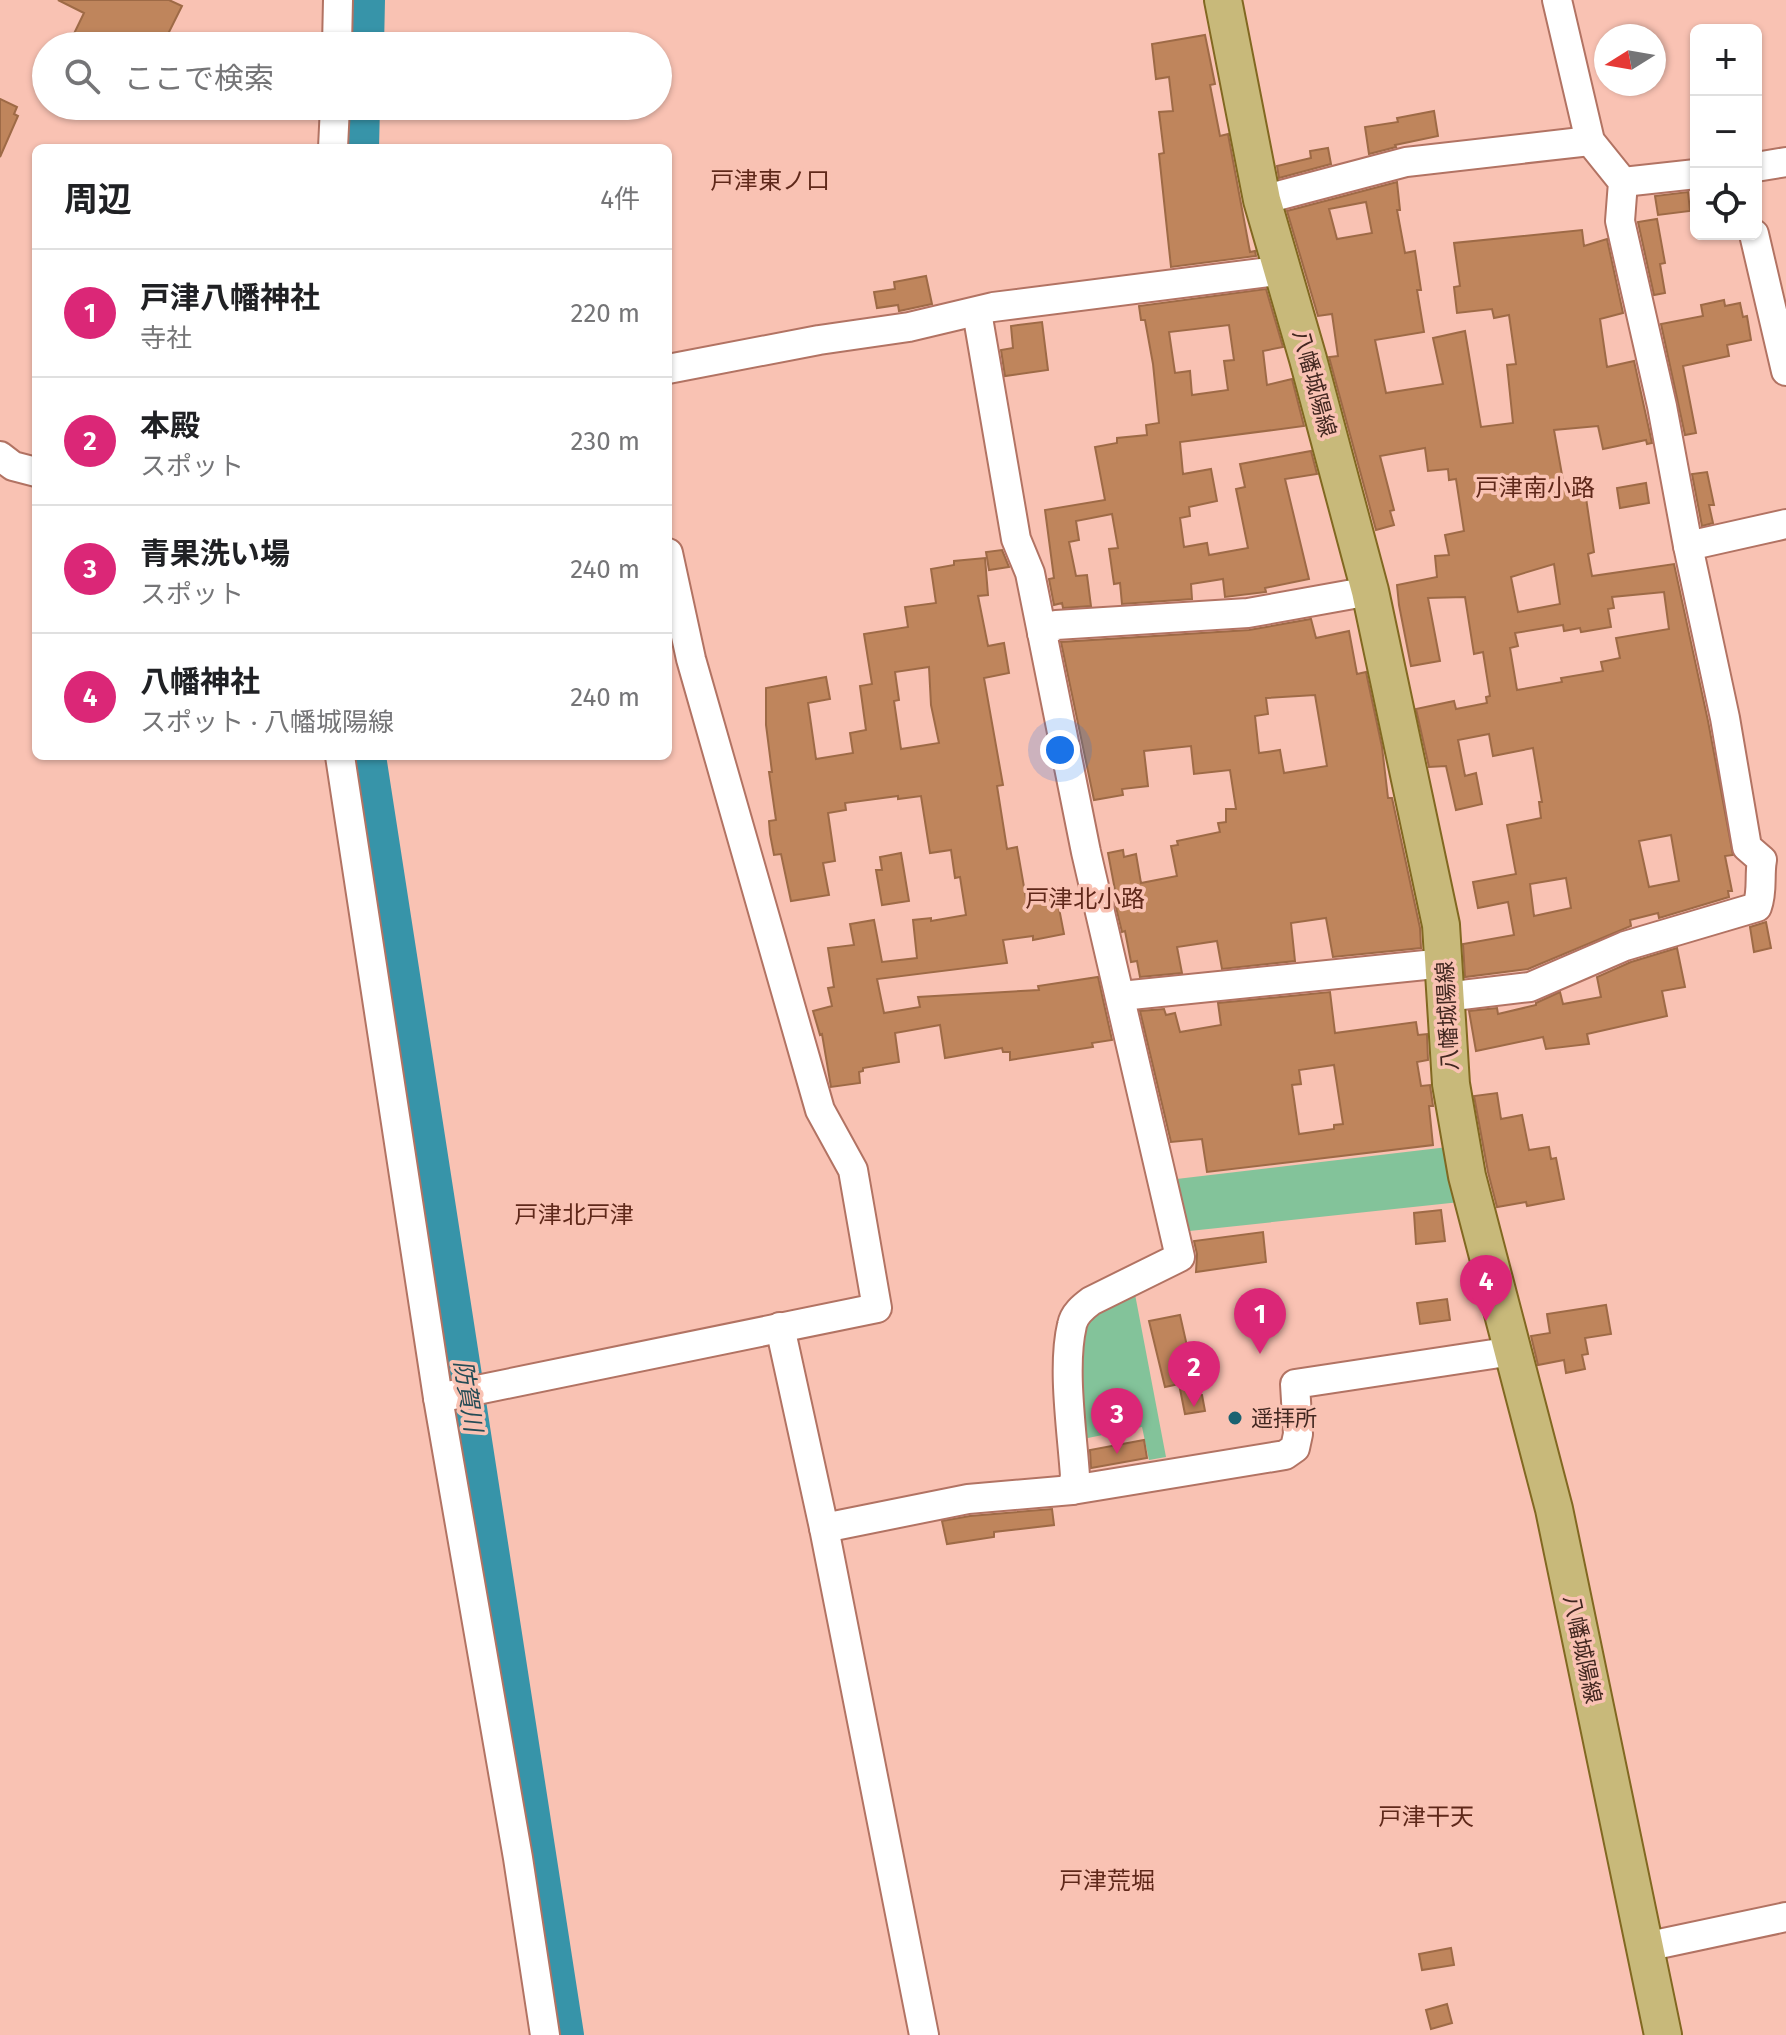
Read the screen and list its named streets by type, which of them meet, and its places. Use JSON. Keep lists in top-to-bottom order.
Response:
{
  "streets": {
    "main road": ["八幡城陽線"]
  },
  "districts": [
    "戸津東ノ口",
    "戸津南小路",
    "戸津北小路",
    "戸津北戸津",
    "戸津干天",
    "戸津荒堀"
  ],
  "water": ["防賀川"],
  "places": ["遥拝所"],
  "north": "left",
  "page": {
    "map_buttons": ["+", "−"],
    "search": "ここで検索",
    "heading": ["周辺", "4件"],
    "list": [
      {
        "mark": "1",
        "name": "戸津八幡神社",
        "note": "寺社",
        "value": "220 m"
      },
      {
        "mark": "2",
        "name": "本殿",
        "note": "スポット",
        "value": "230 m"
      },
      {
        "mark": "3",
        "name": "青果洗い場",
        "note": "スポット",
        "value": "240 m"
      },
      {
        "mark": "4",
        "name": "八幡神社",
        "note": "スポット · 八幡城陽線",
        "value": "240 m"
      }
    ],
    "pins": [
      "4",
      "1",
      "2",
      "3"
    ]
  }
}
